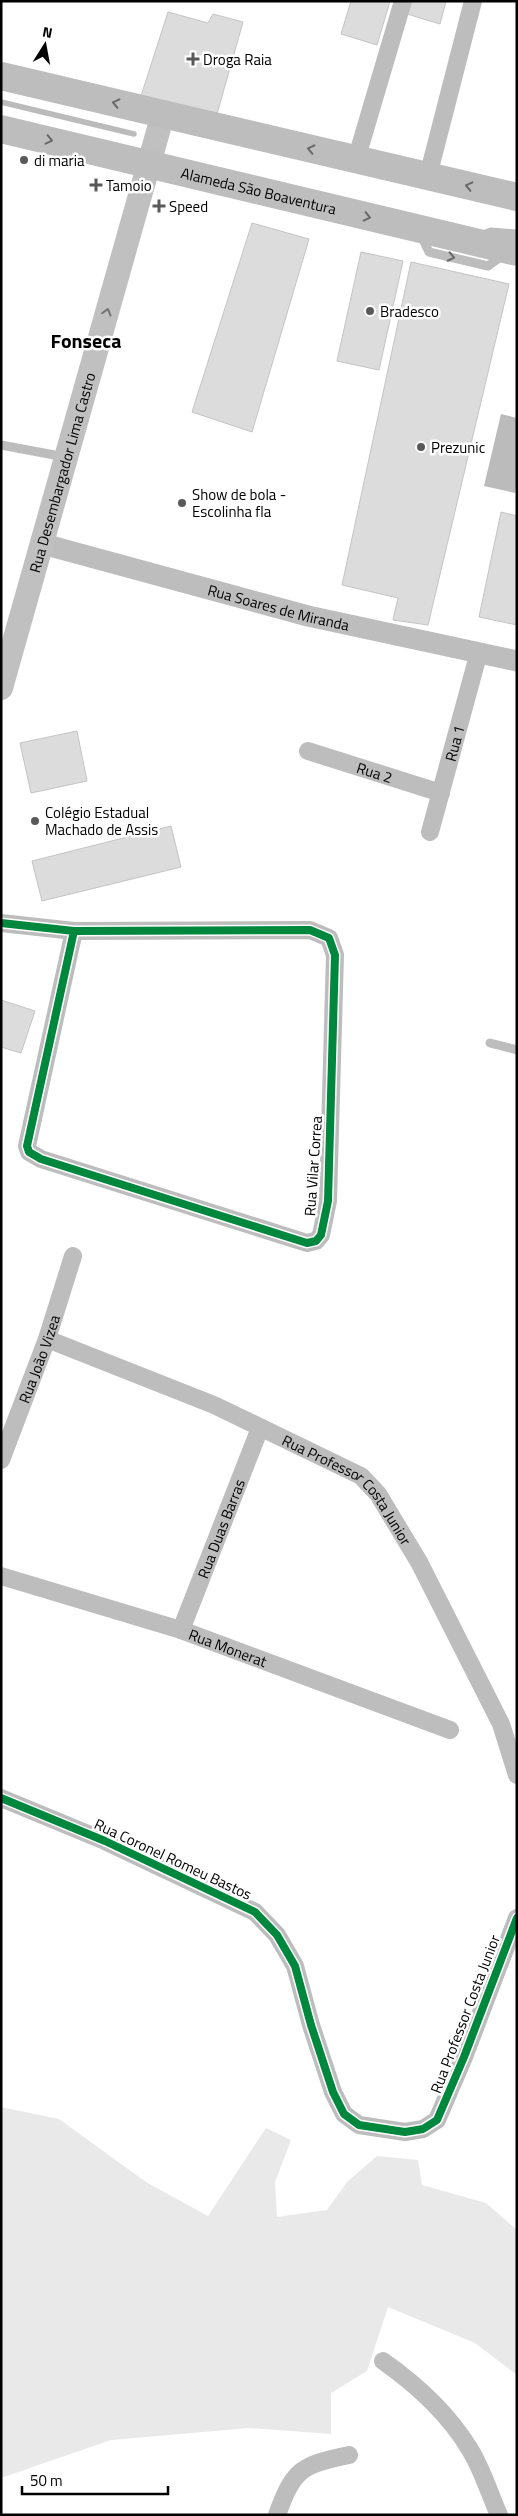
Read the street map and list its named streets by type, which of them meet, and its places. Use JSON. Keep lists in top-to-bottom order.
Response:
{
  "streets": {
    "highway": ["Alameda São Boaventura"],
    "main road": ["Rua Desembargador Lima Castro"],
    "street": [
      "Rua Soares de Miranda",
      "Rua 1",
      "Rua 2",
      "Rua Vilar Correa",
      "Rua João Vizea",
      "Rua Professor Costa Junior",
      "Rua Duas Barras",
      "Rua Monerat",
      "Rua Coronel Romeu Bastos"
    ]
  },
  "crossings": [
    ["Alameda São Boaventura", "Rua Desembargador Lima Castro"],
    ["Rua Desembargador Lima Castro", "Rua Soares de Miranda"],
    ["Rua Soares de Miranda", "Rua 1"],
    ["Rua 1", "Rua 2"],
    ["Rua João Vizea", "Rua Professor Costa Junior"],
    ["Rua Professor Costa Junior", "Rua Duas Barras"],
    ["Rua Professor Costa Junior", "Rua Coronel Romeu Bastos"],
    ["Rua Duas Barras", "Rua Monerat"]
  ],
  "one_way": ["Rua Desembargador Lima Castro"],
  "districts": ["Fonseca"],
  "places": {
    "health": ["Droga Raia", "Tamoio", "Speed"],
    "other": [
      "di maria",
      "Bradesco",
      "Prezunic",
      "Show de bola - Escolinha fla",
      "Colégio Estadual Machado de Assis"
    ]
  },
  "scale_bar": "50 m",
  "north": "top"
}
